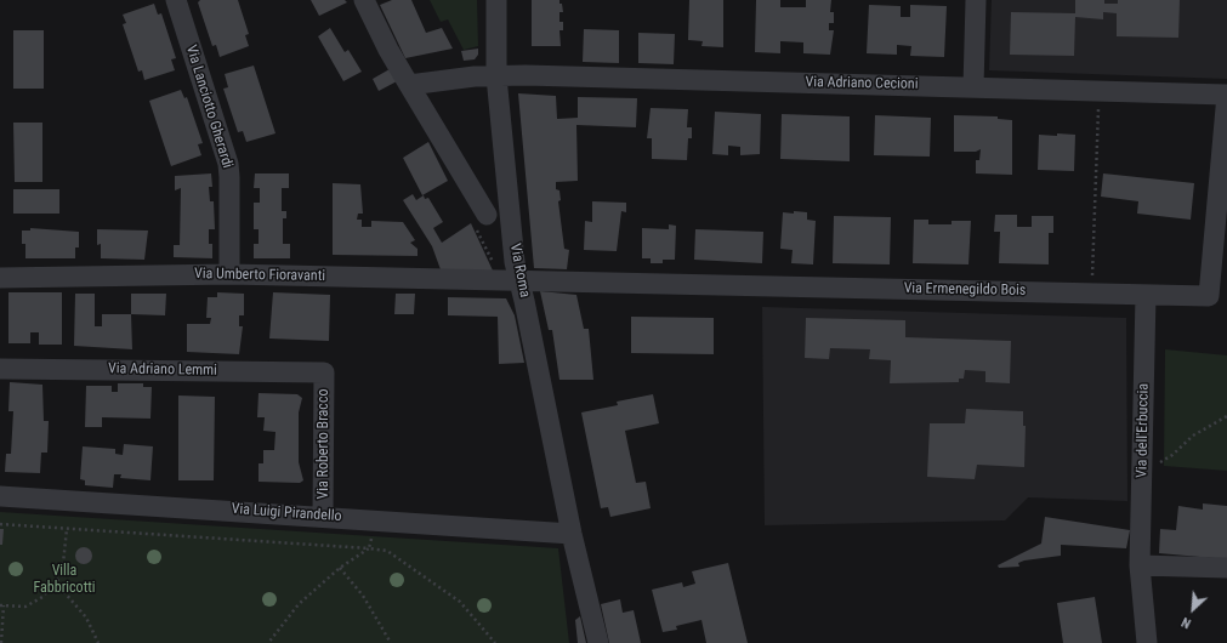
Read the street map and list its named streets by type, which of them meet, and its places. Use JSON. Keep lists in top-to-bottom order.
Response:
{
  "streets": {
    "street": [
      "Via Adriano Cecioni",
      "Via Lanciotto Gherardi",
      "Via Roma",
      "Via Umberto Fioravanti",
      "Via Ermenegildo Bois",
      "Via Adriano Lemmi",
      "Via dell'Erbuccia",
      "Via Roberto Bracco",
      "Via Luigi Pirandello"
    ]
  },
  "crossings": [
    ["Via Adriano Cecioni", "Via Roma"],
    ["Via Adriano Cecioni", "Via Ermenegildo Bois"],
    ["Via Lanciotto Gherardi", "Via Umberto Fioravanti"],
    ["Via Roma", "Via Umberto Fioravanti"],
    ["Via Roma", "Via Ermenegildo Bois"],
    ["Via Roma", "Via Luigi Pirandello"],
    ["Via Umberto Fioravanti", "Via Ermenegildo Bois"],
    ["Via Ermenegildo Bois", "Via dell'Erbuccia"],
    ["Via Adriano Lemmi", "Via Roberto Bracco"],
    ["Via Roberto Bracco", "Via Luigi Pirandello"]
  ],
  "parks": ["Villa Fabbricotti"],
  "north": "bottom left"
}
